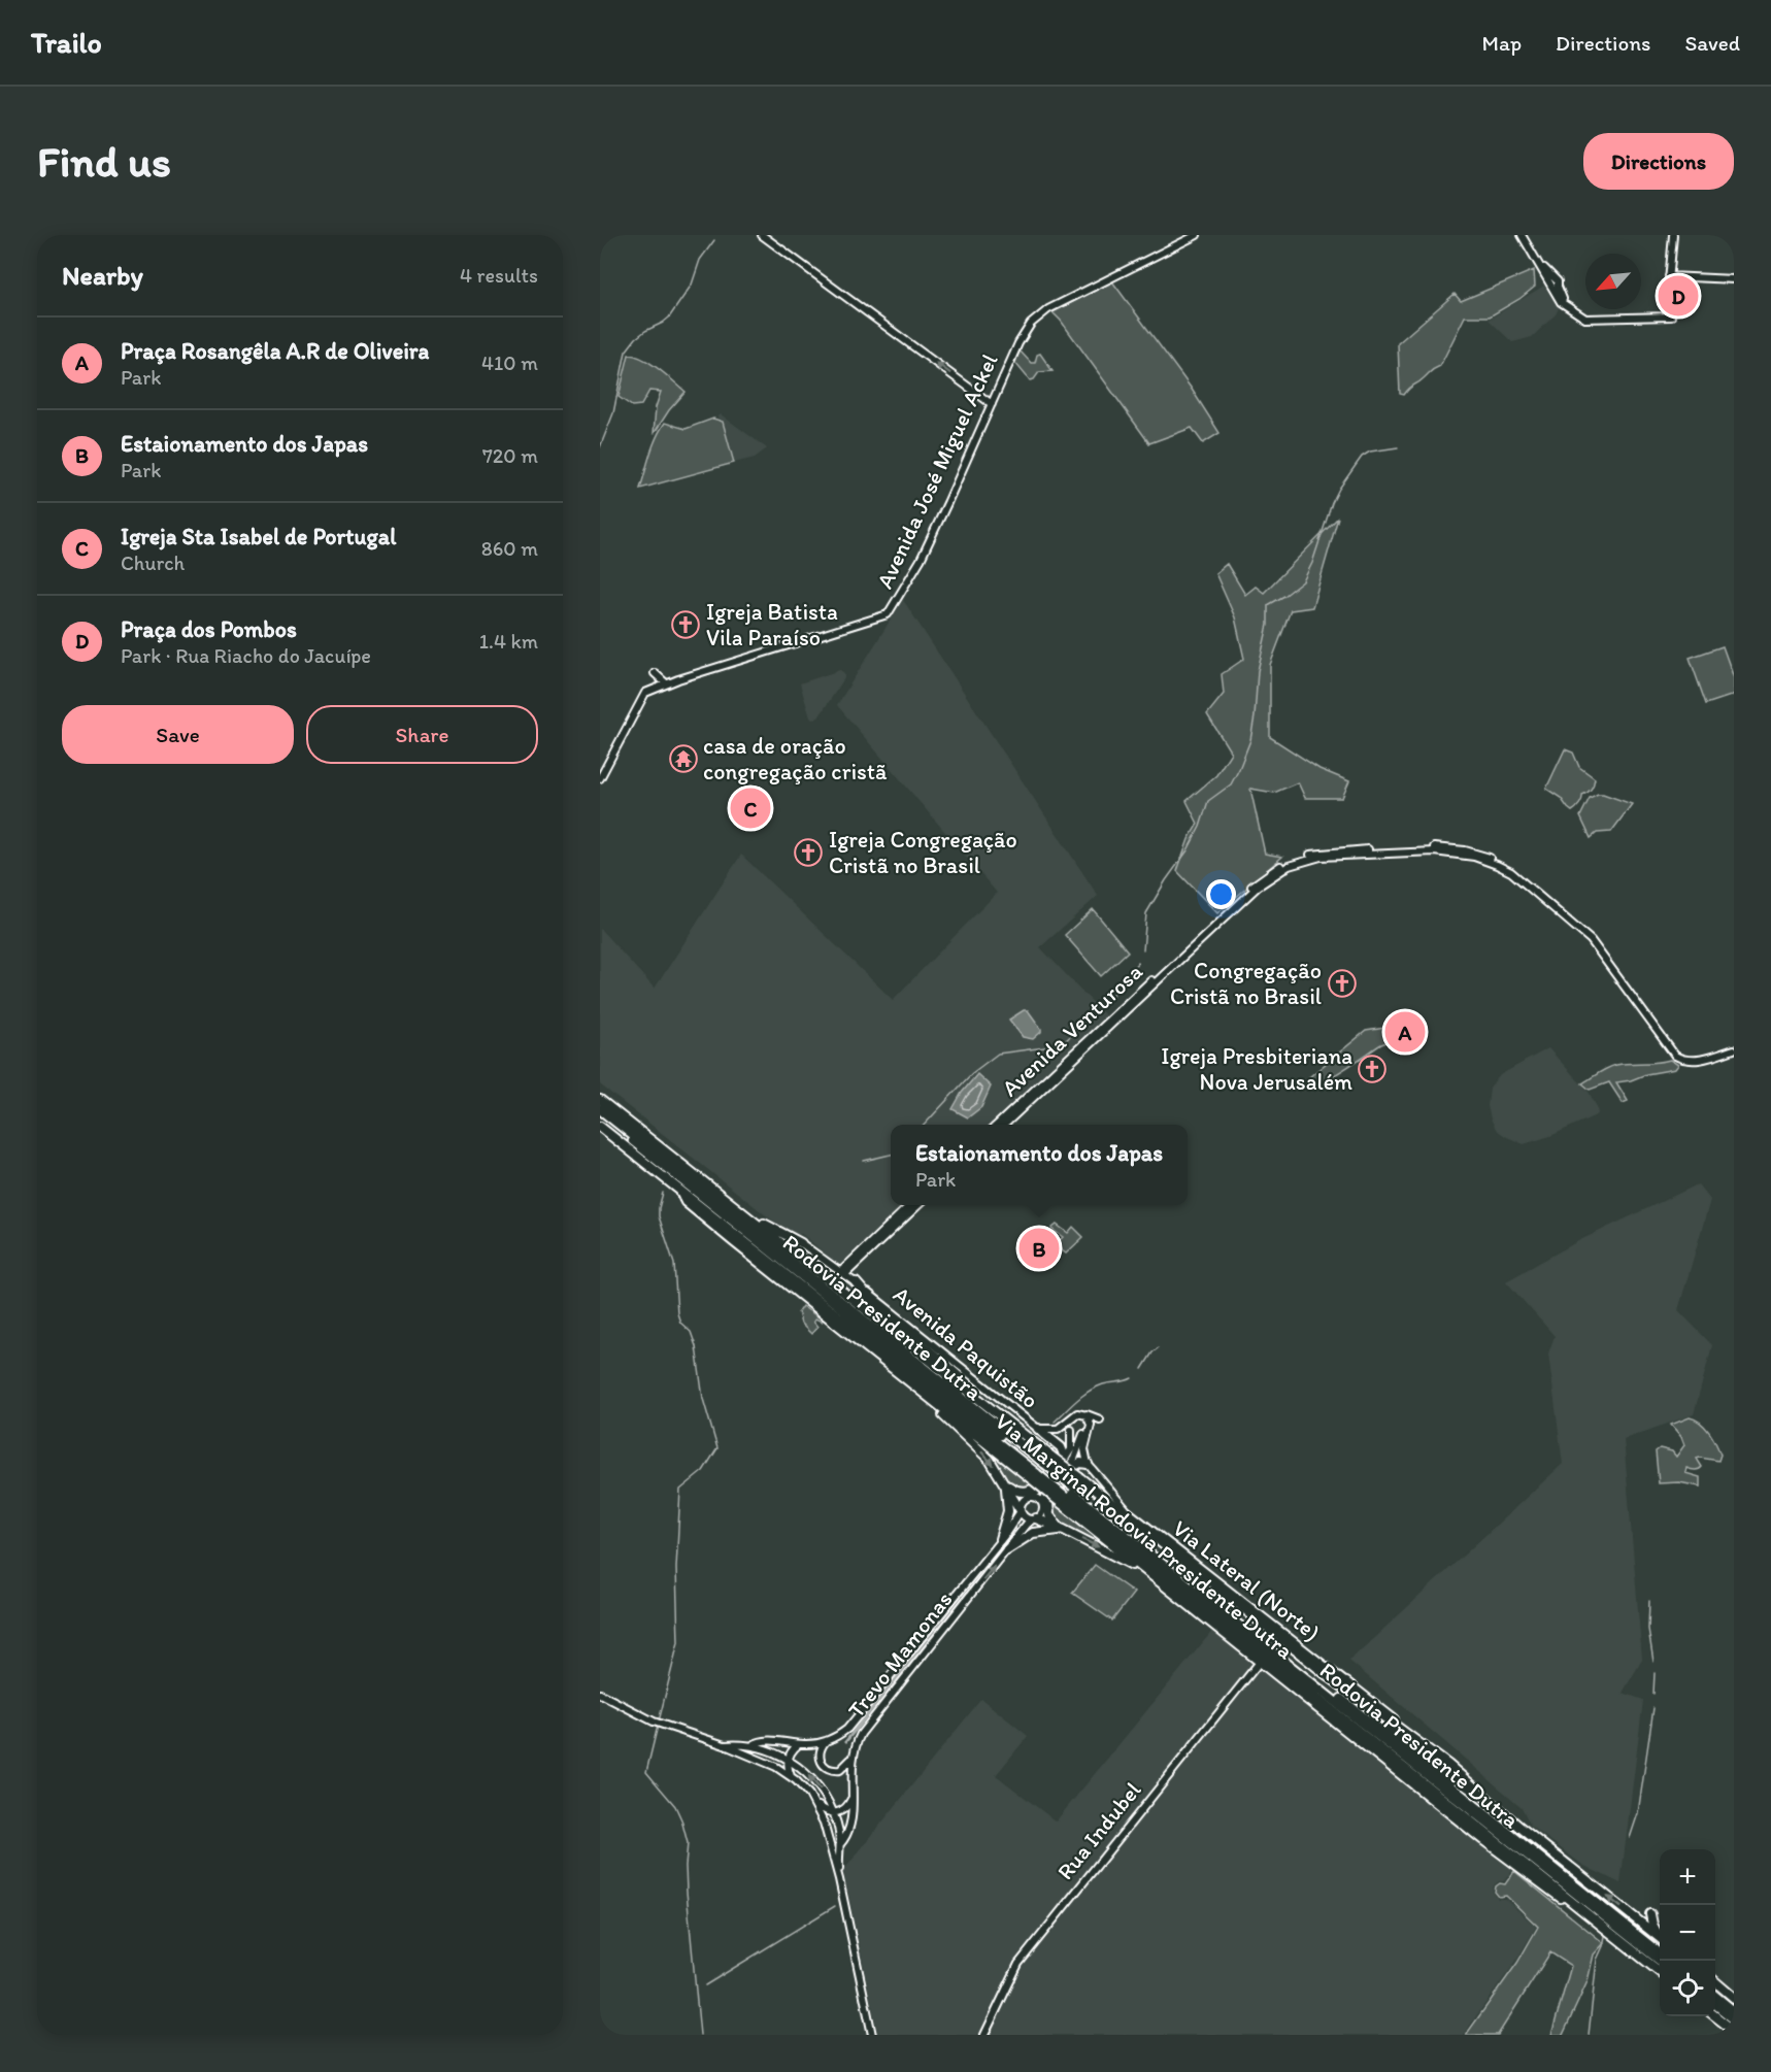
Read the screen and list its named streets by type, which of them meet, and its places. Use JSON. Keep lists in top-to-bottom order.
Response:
{
  "streets": {
    "highway": ["Rodovia Presidente Dutra", "Via Marginal Rodovia Presidente Dutra"],
    "street": [
      "Avenida José Miguel Ackel",
      "Avenida Venturosa",
      "Avenida Paquistão",
      "Via Lateral (Norte)",
      "Trevo Mamonas",
      "Rua Indubel"
    ]
  },
  "crossings": [
    ["Rodovia Presidente Dutra", "Via Marginal Rodovia Presidente Dutra"]
  ],
  "places": {
    "church": [
      "Igreja Batista Vila Paraíso",
      "Igreja Congregação Cristã no Brasil",
      "Congregação Cristã no Brasil",
      "Igreja Presbiteriana Nova Jerusalém"
    ],
    "temple": ["casa de oração congregação cristã"]
  },
  "north": "bottom left",
  "page": {
    "header": "Trailo",
    "nav": ["Map", "Directions", "Saved"],
    "buttons": [
      "Directions",
      ["Save", "Share"]
    ],
    "title": "Find us",
    "heading": ["Nearby", "4 results"],
    "pins": [
      "D",
      "C",
      "A",
      "B"
    ],
    "list": [
      {
        "mark": "A",
        "name": "Praça Rosangêla A.R de Oliveira",
        "note": "Park",
        "value": "410 m"
      },
      {
        "mark": "B",
        "name": "Estaionamento dos Japas",
        "note": "Park",
        "value": "720 m"
      },
      {
        "mark": "C",
        "name": "Igreja Sta Isabel de Portugal",
        "note": "Church",
        "value": "860 m"
      },
      {
        "mark": "D",
        "name": "Praça dos Pombos",
        "note": "Park · Rua Riacho do Jacuípe",
        "value": "1.4 km"
      }
    ],
    "popup": ["Estaionamento dos Japas", "Park"],
    "map_buttons": ["+", "−"]
  }
}
